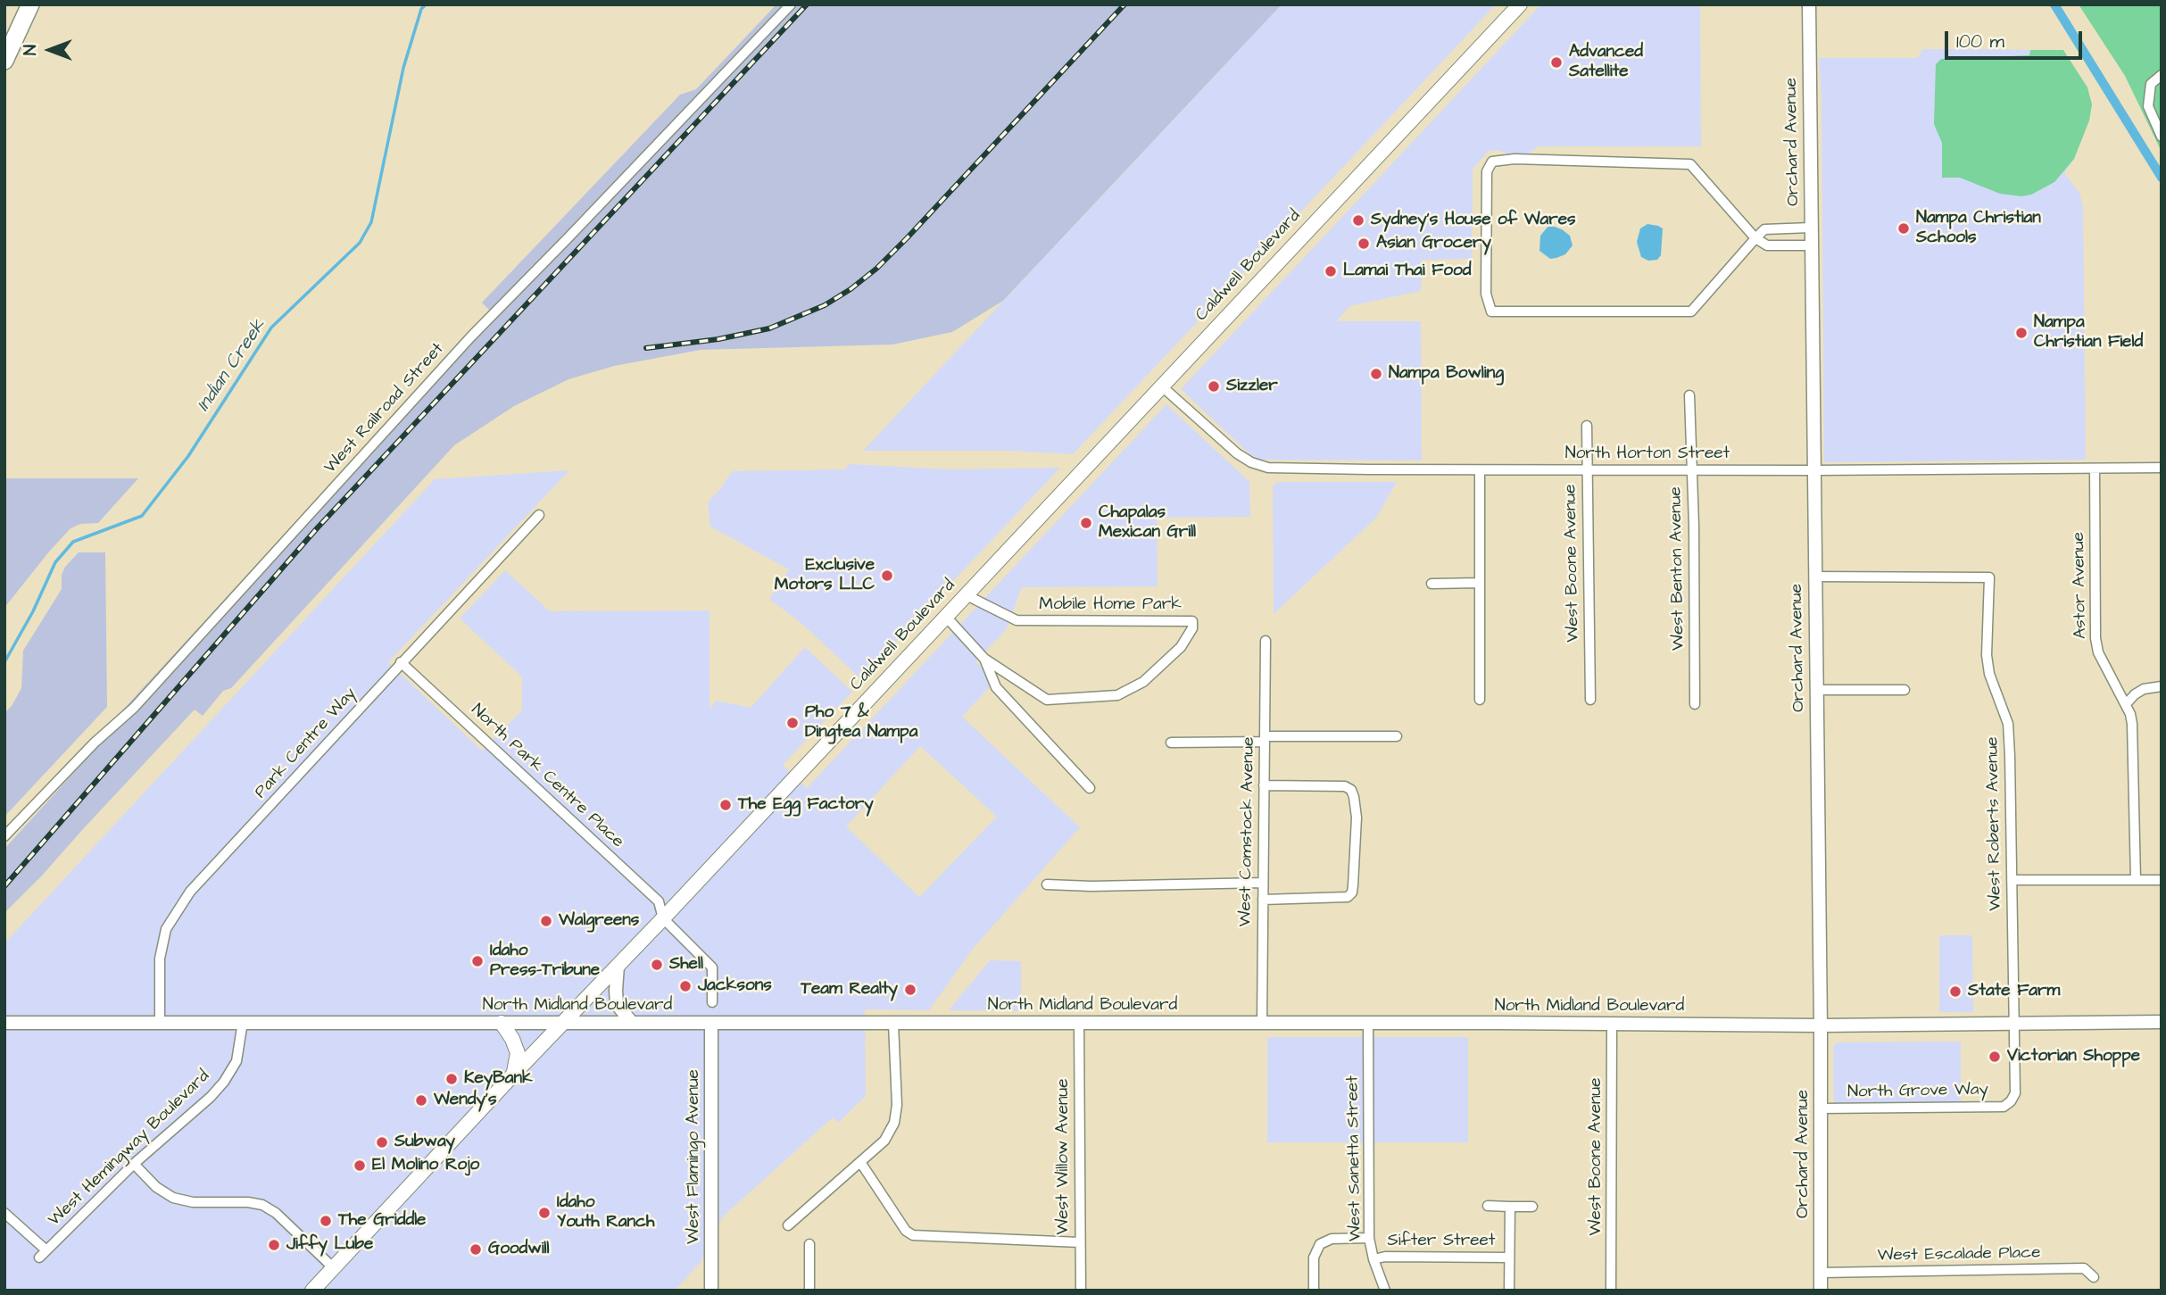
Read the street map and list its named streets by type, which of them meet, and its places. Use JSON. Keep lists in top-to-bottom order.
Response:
{
  "streets": {
    "main road": ["Caldwell Boulevard"],
    "street": [
      "Orchard Avenue",
      "West Railroad Street",
      "North Horton Street",
      "West Boone Avenue",
      "West Benton Avenue",
      "Astor Avenue",
      "Mobile Home Park",
      "Park Centre Way",
      "North Park Centre Place",
      "West Roberts Avenue",
      "West Comstock Avenue",
      "North Midland Boulevard",
      "North Grove Way",
      "West Hemingway Boulevard",
      "West Flamingo Avenue",
      "West Willow Avenue",
      "West Sanetta Street",
      "Sifter Street",
      "West Escalade Place"
    ]
  },
  "crossings": [
    ["Orchard Avenue", "North Horton Street"],
    ["Orchard Avenue", "West Roberts Avenue"],
    ["Orchard Avenue", "North Midland Boulevard"],
    ["Orchard Avenue", "North Grove Way"],
    ["Orchard Avenue", "West Escalade Place"],
    ["Caldwell Boulevard", "North Horton Street"],
    ["Caldwell Boulevard", "Mobile Home Park"],
    ["Caldwell Boulevard", "North Park Centre Place"],
    ["Caldwell Boulevard", "North Midland Boulevard"],
    ["North Horton Street", "West Boone Avenue"],
    ["North Horton Street", "West Benton Avenue"],
    ["North Horton Street", "Astor Avenue"],
    ["West Boone Avenue", "North Midland Boulevard"],
    ["Park Centre Way", "North Park Centre Place"],
    ["Park Centre Way", "North Midland Boulevard"],
    ["West Roberts Avenue", "North Midland Boulevard"],
    ["West Roberts Avenue", "North Grove Way"],
    ["West Comstock Avenue", "North Midland Boulevard"],
    ["North Midland Boulevard", "North Grove Way"],
    ["North Midland Boulevard", "West Hemingway Boulevard"],
    ["North Midland Boulevard", "West Flamingo Avenue"],
    ["North Midland Boulevard", "West Willow Avenue"],
    ["North Midland Boulevard", "West Sanetta Street"],
    ["West Sanetta Street", "Sifter Street"]
  ],
  "water": ["Indian Creek"],
  "places": [
    "Advanced Satellite",
    "Sydney's House of Wares",
    "Nampa Christian Schools",
    "Asian Grocery",
    "Lamai Thai Food",
    "Nampa Christian Field",
    "Nampa Bowling",
    "Sizzler",
    "Chapalas Mexican Grill",
    "Exclusive Motors LLC",
    "Pho 7 & Dingtea Nampa",
    "The Egg Factory",
    "Walgreens",
    "Idaho Press-Tribune",
    "Shell",
    "Jacksons",
    "Team Realty",
    "State Farm",
    "Victorian Shoppe",
    "KeyBank",
    "Wendy's",
    "Subway",
    "El Molino Rojo",
    "Idaho Youth Ranch",
    "The Griddle",
    "Jiffy Lube",
    "Goodwill"
  ],
  "scale_bar": "100 m",
  "north": "left"
}
